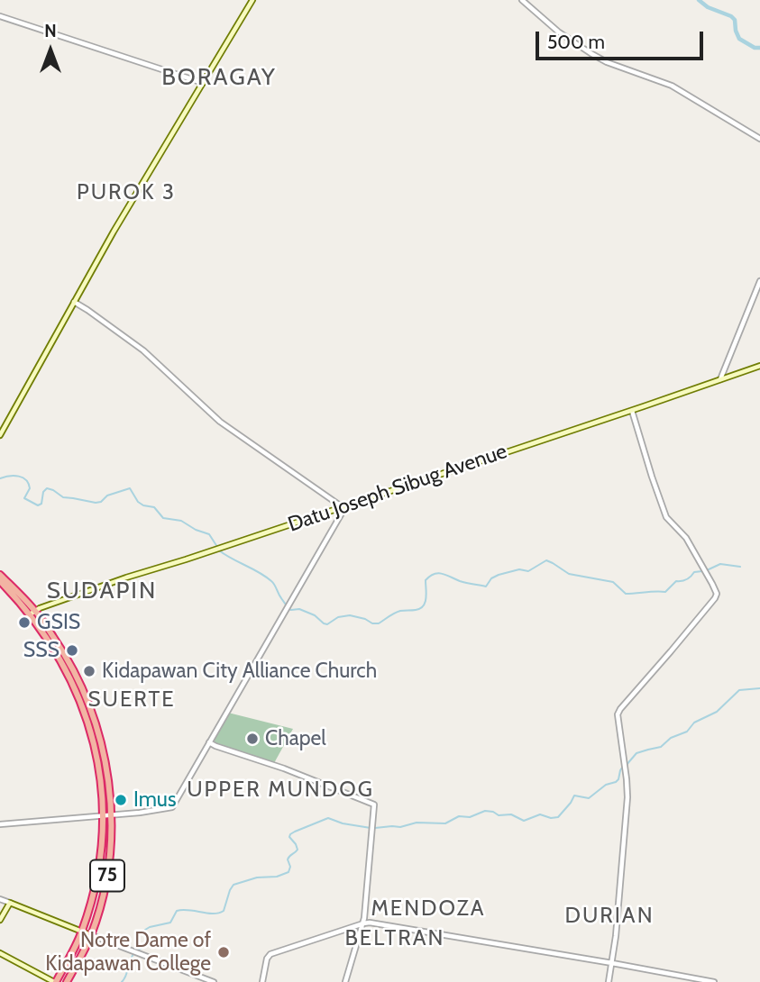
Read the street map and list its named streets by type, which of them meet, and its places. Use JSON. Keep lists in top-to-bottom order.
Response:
{
  "streets": {
    "highway": ["75"],
    "main road": ["Datu Joseph Sibug Avenue"]
  },
  "crossings": [
    ["Datu Joseph Sibug Avenue", "75"]
  ],
  "districts": [
    "BORAGAY",
    "PUROK 3",
    "SUDAPIN",
    "SUERTE",
    "UPPER MUNDOG",
    "MENDOZA",
    "DURIAN",
    "BELTRAN"
  ],
  "places": [
    "GSIS",
    "SSS",
    "Kidapawan City Alliance Church",
    "Chapel",
    "Imus",
    "Notre Dame of Kidapawan College"
  ],
  "scale_bar": "500 m",
  "north": "top"
}
